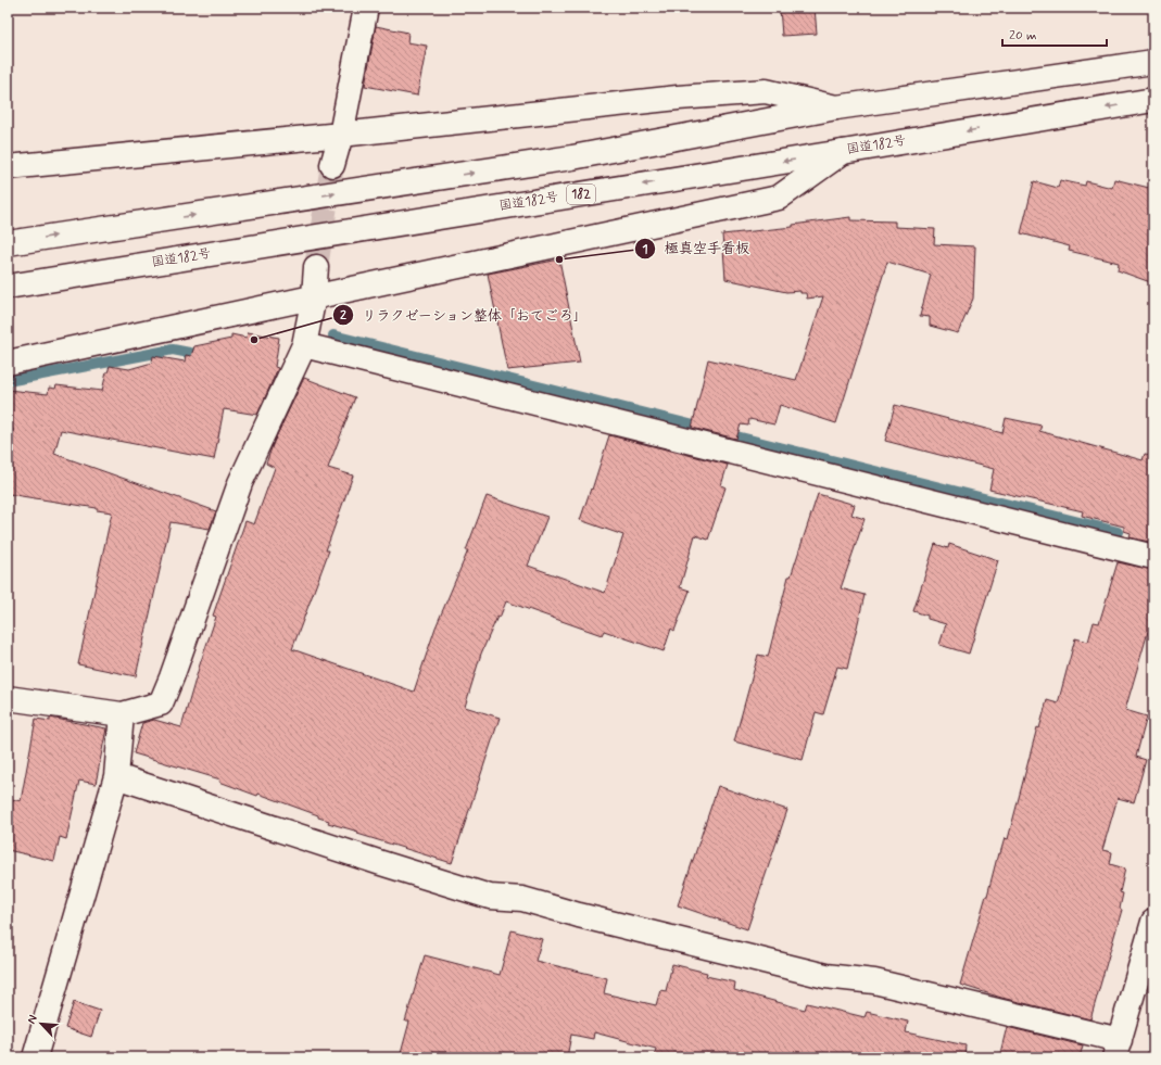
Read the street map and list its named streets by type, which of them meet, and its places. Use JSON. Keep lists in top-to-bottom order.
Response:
{
  "streets": {
    "main road": ["国道182号", "182"]
  },
  "places": ["極真空手看板", "リラクゼーション整体「おてごろ」"],
  "scale_bar": "20 m",
  "north": "top left"
}
